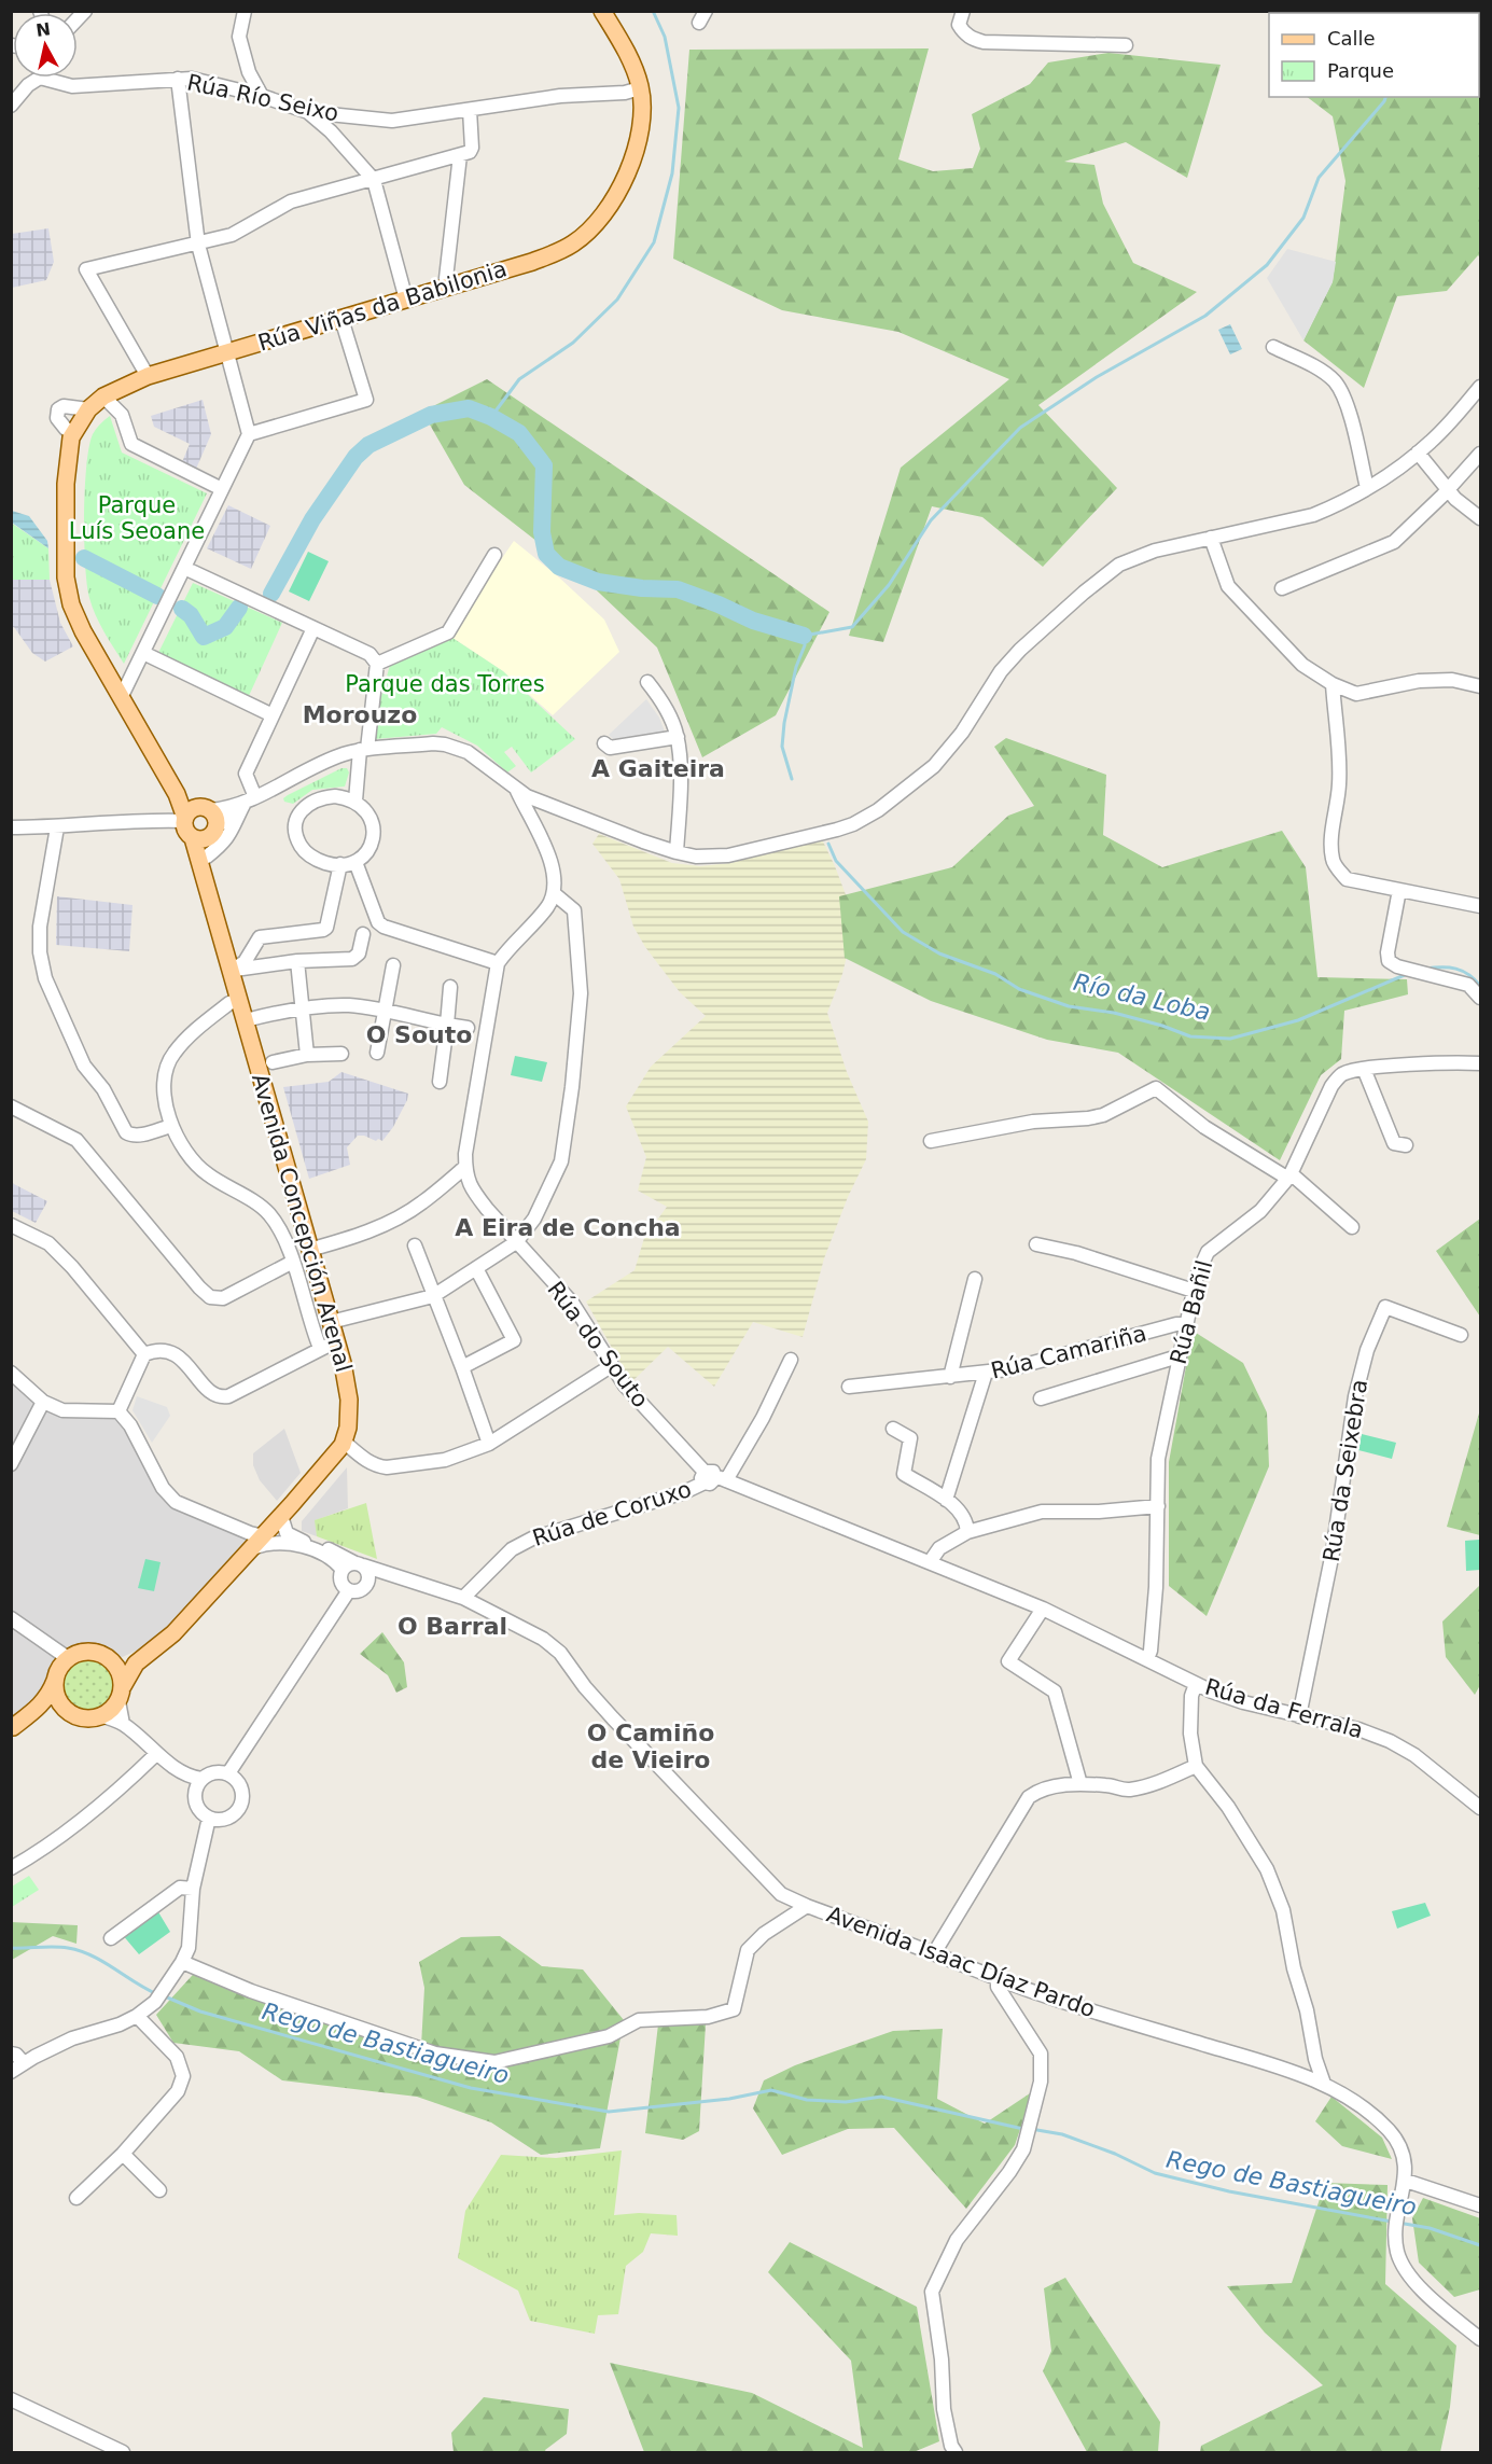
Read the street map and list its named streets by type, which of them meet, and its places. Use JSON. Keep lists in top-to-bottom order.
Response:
{
  "streets": {
    "main road": ["Rúa Viñas da Babilonia", "Avenida Concepción Arenal"],
    "street": [
      "Rúa Río Seixo",
      "Rúa Bañil",
      "Rúa do Souto",
      "Rúa Camariña",
      "Rúa da Seixebra",
      "Rúa de Coruxo",
      "Rúa da Ferrala",
      "Avenida Isaac Díaz Pardo"
    ]
  },
  "crossings": [
    ["Rúa Río Seixo", "Rúa Viñas da Babilonia"],
    ["Rúa Viñas da Babilonia", "Avenida Concepción Arenal"],
    ["Rúa Bañil", "Rúa Camariña"],
    ["Rúa Bañil", "Rúa da Ferrala"],
    ["Rúa do Souto", "Rúa de Coruxo"],
    ["Rúa do Souto", "Rúa da Ferrala"],
    ["Rúa da Seixebra", "Rúa da Ferrala"],
    ["Rúa de Coruxo", "Rúa da Ferrala"],
    ["Rúa de Coruxo", "Avenida Isaac Díaz Pardo"]
  ],
  "districts": [
    "Morouzo",
    "A Gaiteira",
    "O Souto",
    "A Eira de Concha",
    "O Barral",
    "O Camiño de Vieiro"
  ],
  "water": ["Río da Loba", "Rego de Bastiagueiro"],
  "parks": ["Parque Luís Seoane", "Parque das Torres"],
  "legend": ["Calle", "Parque"],
  "north": "top"
}
